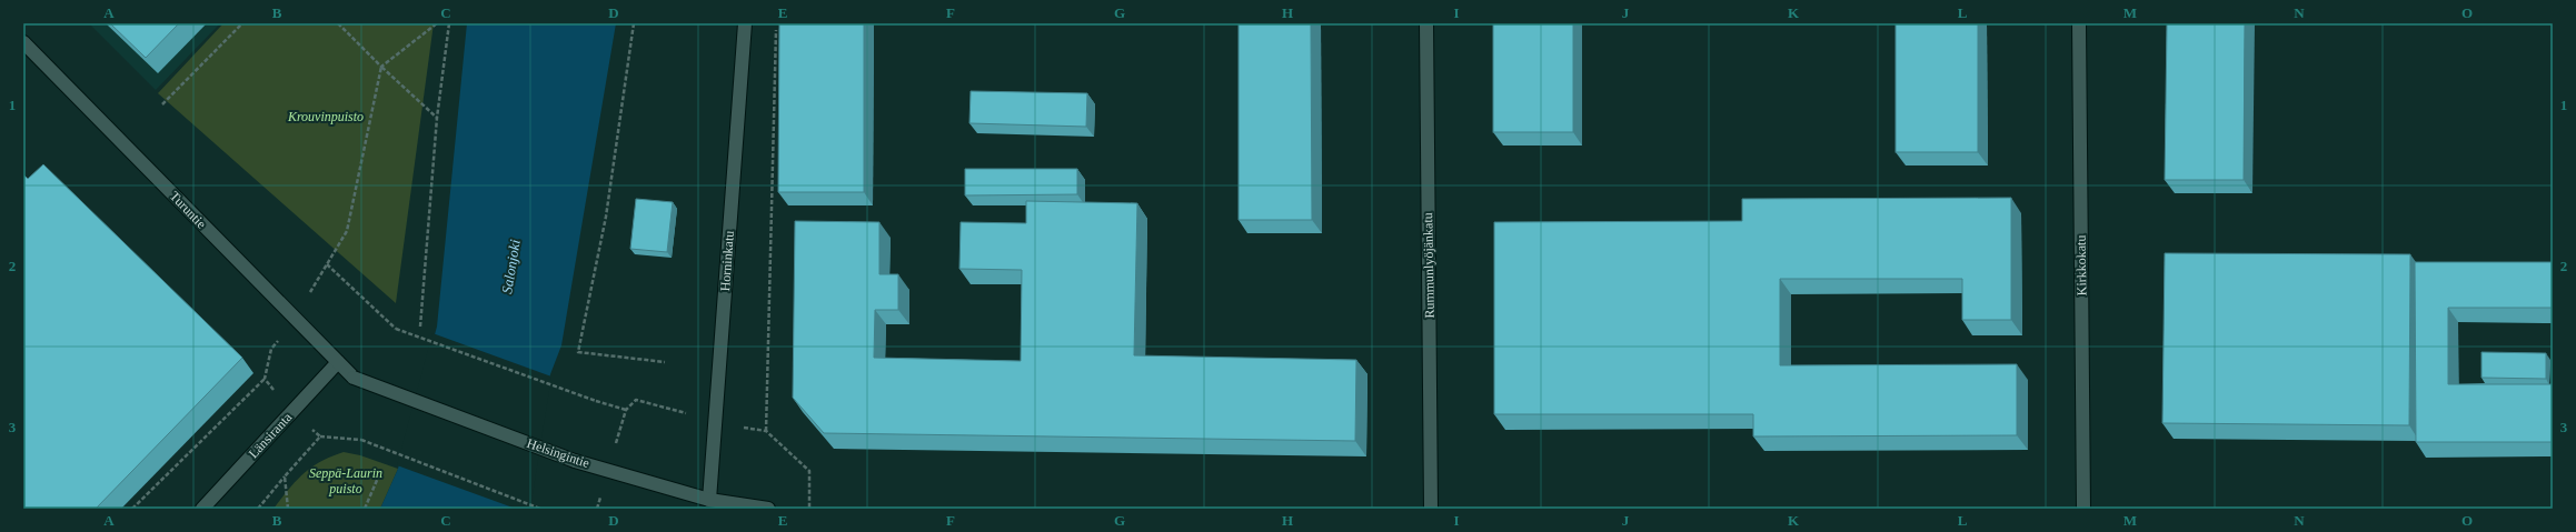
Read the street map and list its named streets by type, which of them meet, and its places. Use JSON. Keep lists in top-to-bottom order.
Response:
{
  "streets": {
    "street": [
      "Turuntie",
      "Horninkatu",
      "Rummunlyöjänkatu",
      "Kirkkokatu",
      "Länsiranta",
      "Helsingintie"
    ]
  },
  "crossings": [
    ["Turuntie", "Länsiranta"],
    ["Turuntie", "Helsingintie"],
    ["Horninkatu", "Helsingintie"]
  ],
  "water": ["Salonjoki"],
  "parks": ["Krouvinpuisto", "Seppä-Laurin puisto"],
  "grid": {
    "columns": [
      "A",
      "B",
      "C",
      "D",
      "E",
      "F",
      "G",
      "H",
      "I",
      "J",
      "K",
      "L",
      "M",
      "N",
      "O"
    ],
    "rows": ["1", "2", "3"]
  }
}
